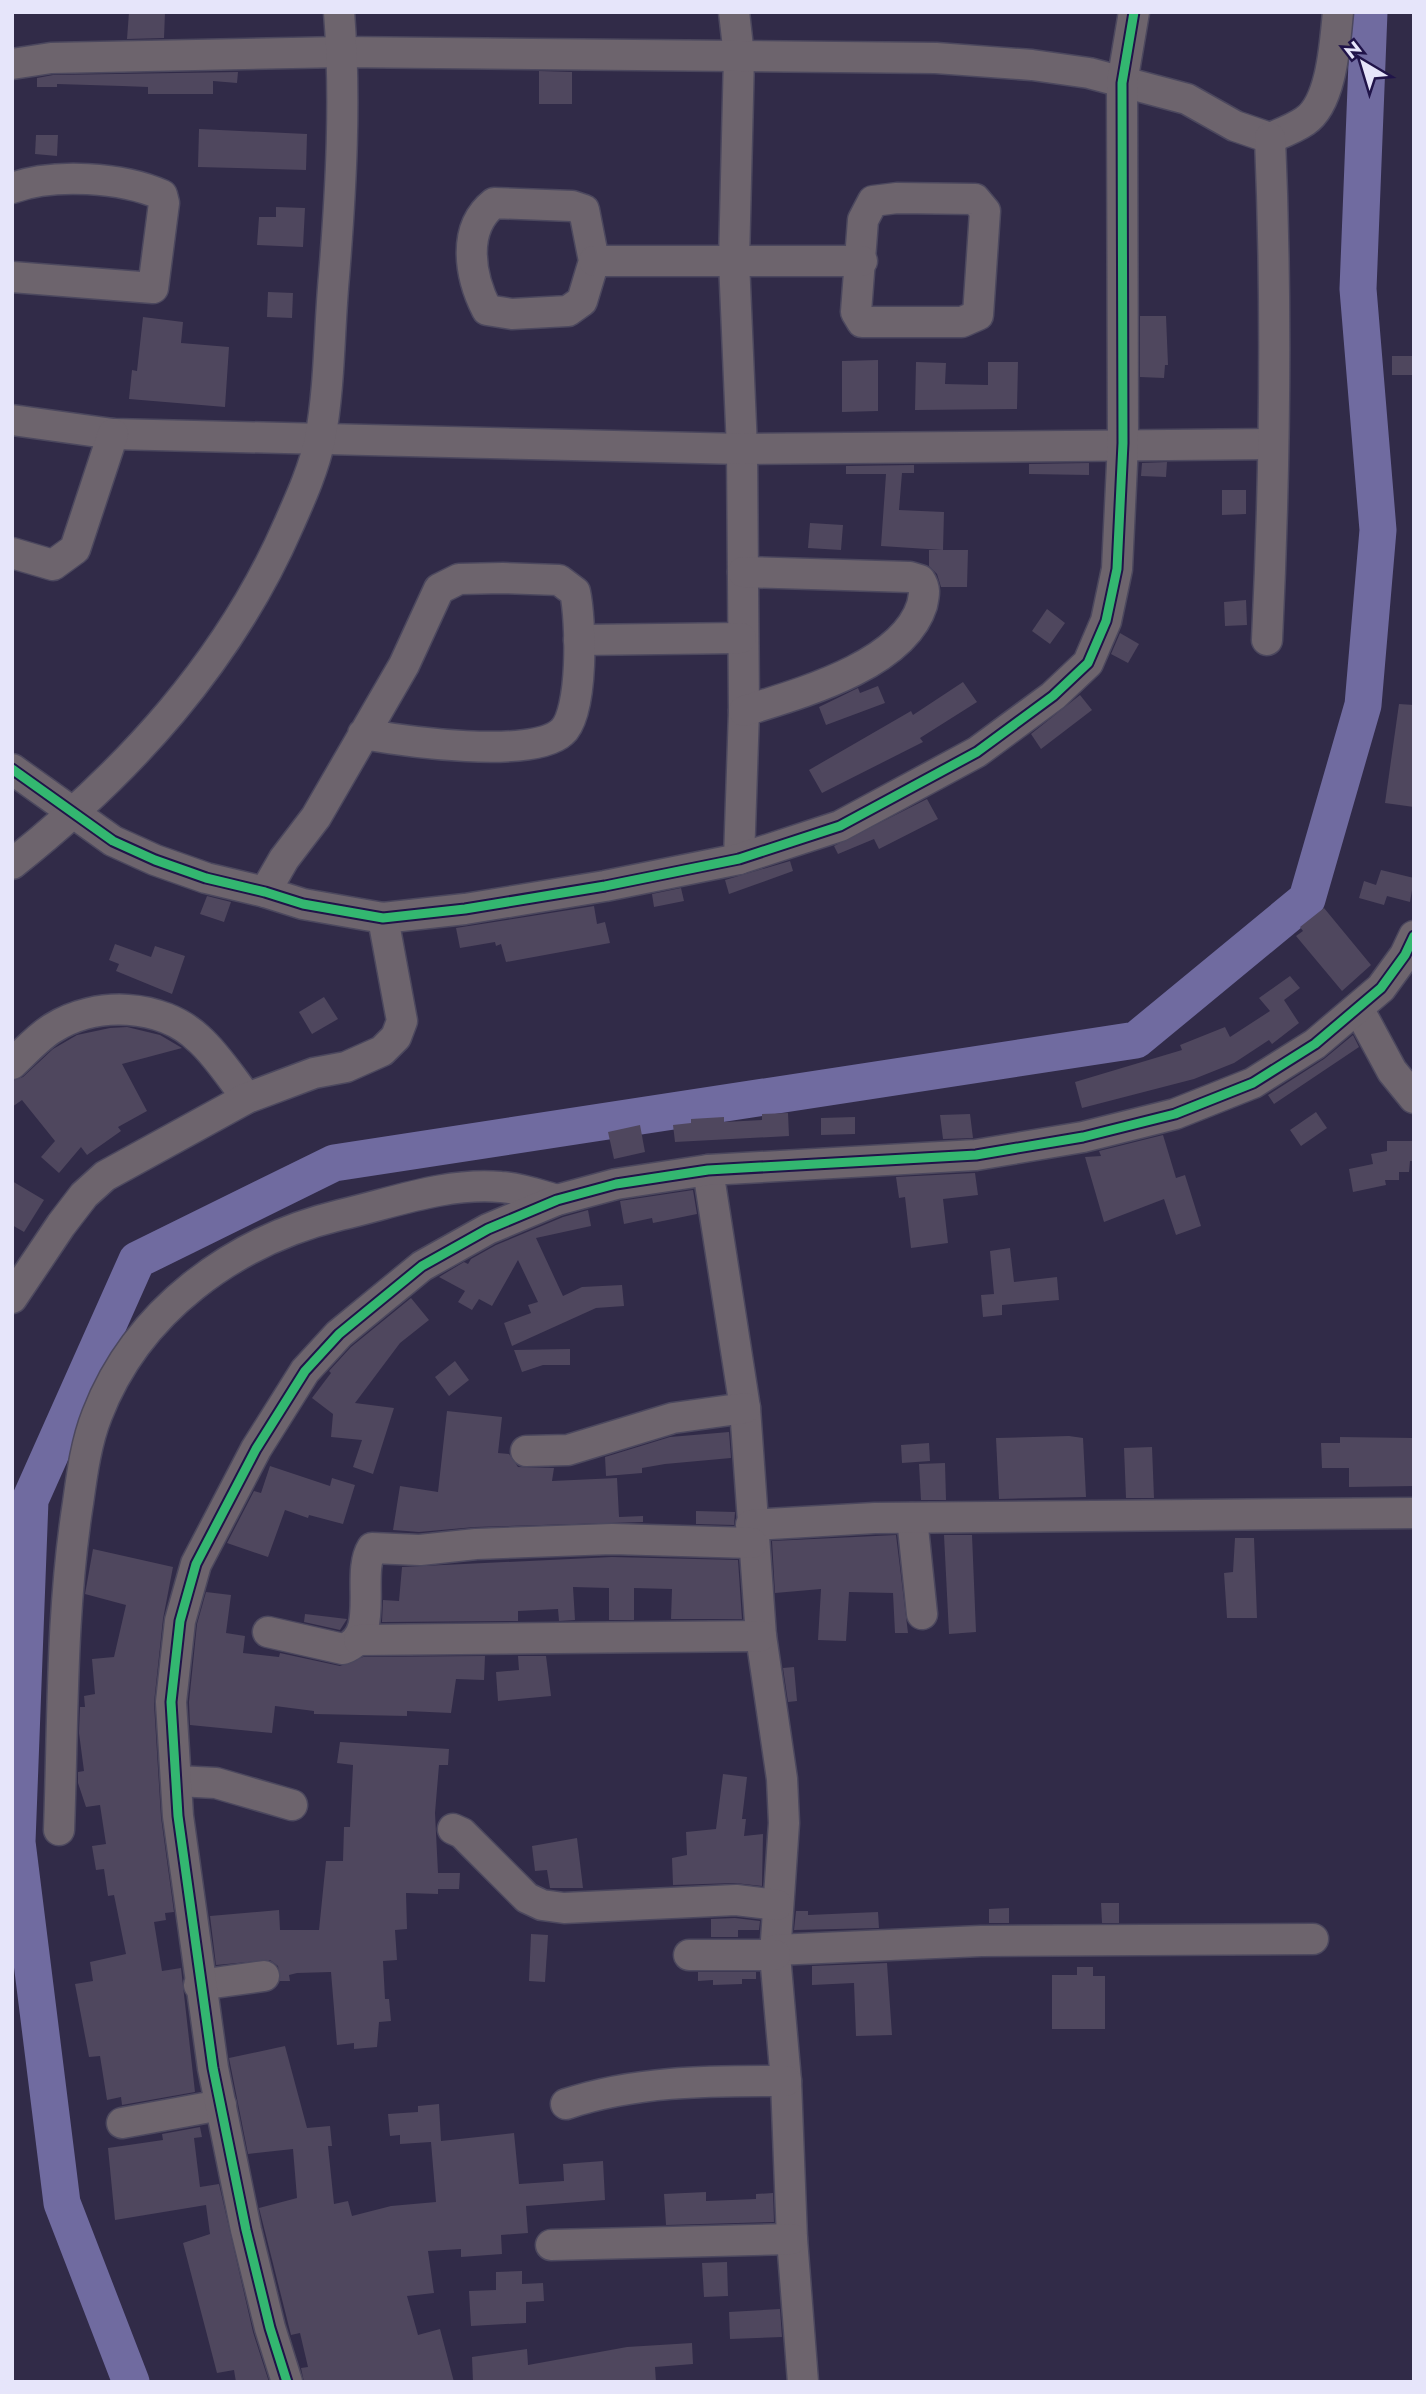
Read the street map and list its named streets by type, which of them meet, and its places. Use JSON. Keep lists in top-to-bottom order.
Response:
{
  "north": "top left"
}
